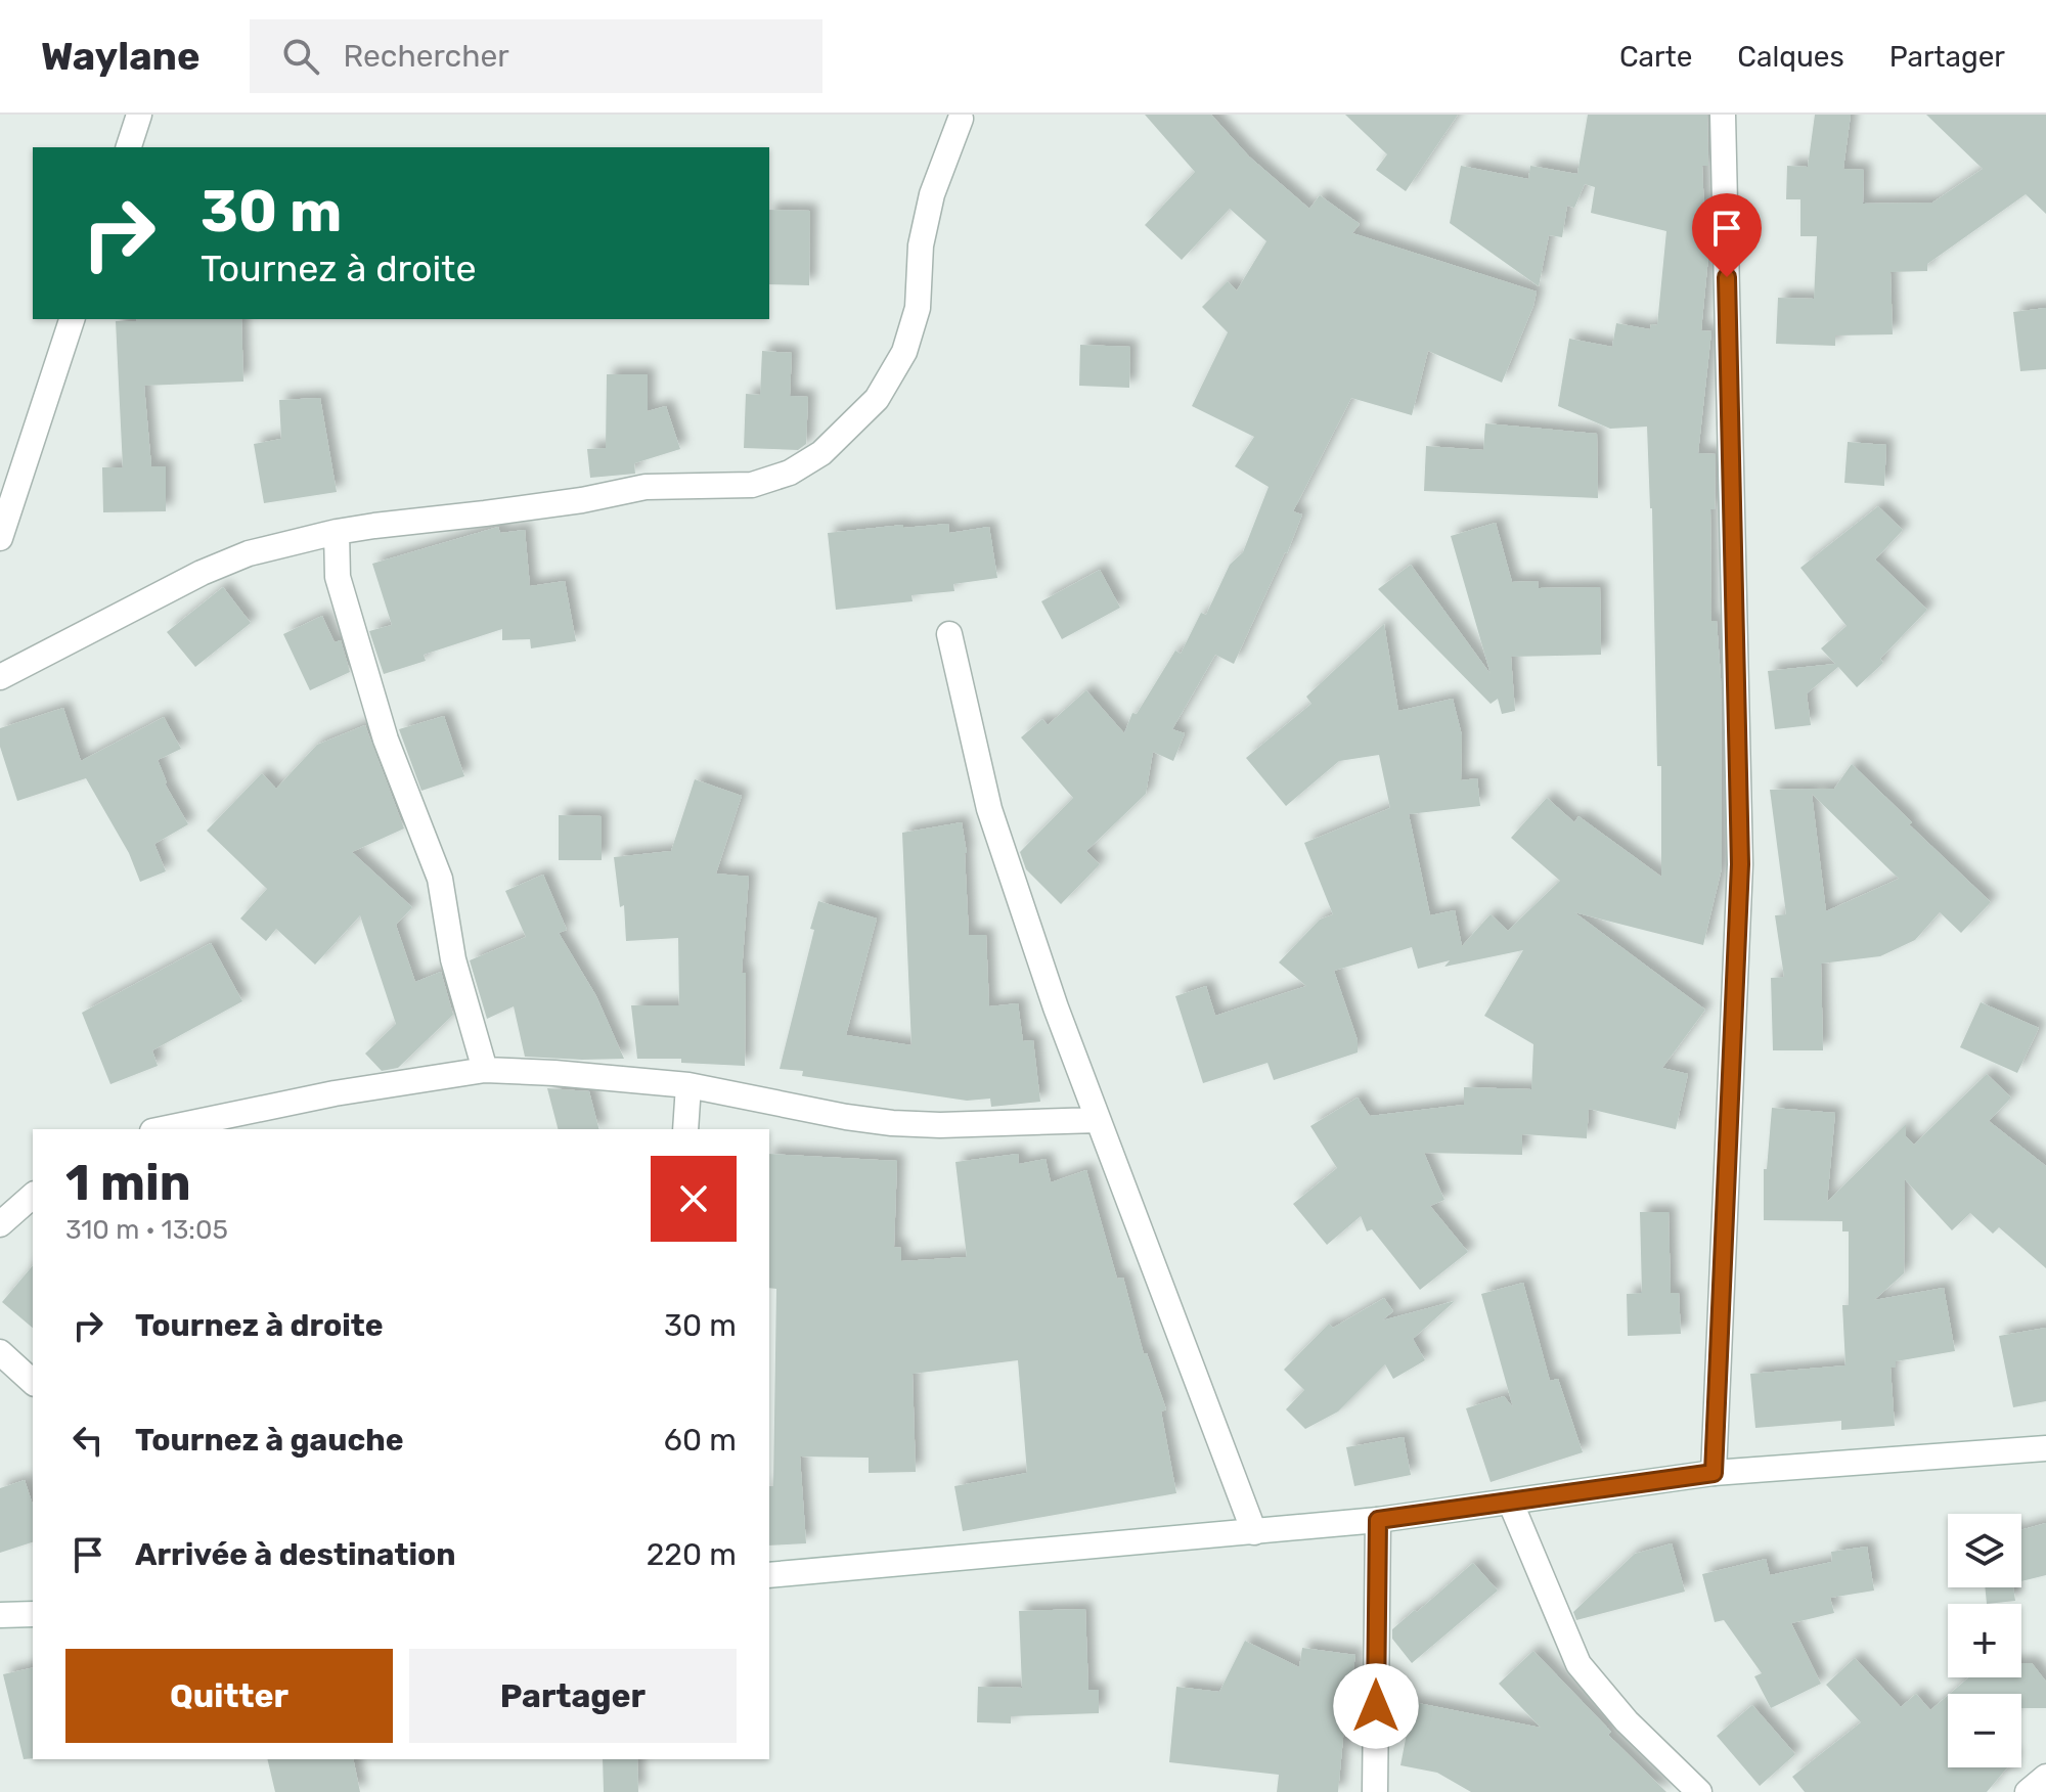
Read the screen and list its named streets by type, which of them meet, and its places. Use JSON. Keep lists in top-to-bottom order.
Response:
{
  "page": {
    "header": "Waylane",
    "search": "Rechercher",
    "nav": ["Carte", "Calques", "Partager"],
    "turn": ["30 m", "Tournez à droite"],
    "heading": ["1 min", "310 m · 13:05"],
    "list": [
      {
        "name": "Tournez à droite",
        "value": "30 m"
      },
      {
        "name": "Tournez à gauche",
        "value": "60 m"
      },
      {
        "name": "Arrivée à destination",
        "value": "220 m"
      }
    ],
    "map_buttons": ["+", "−"],
    "buttons": ["Quitter", "Partager"]
  }
}
